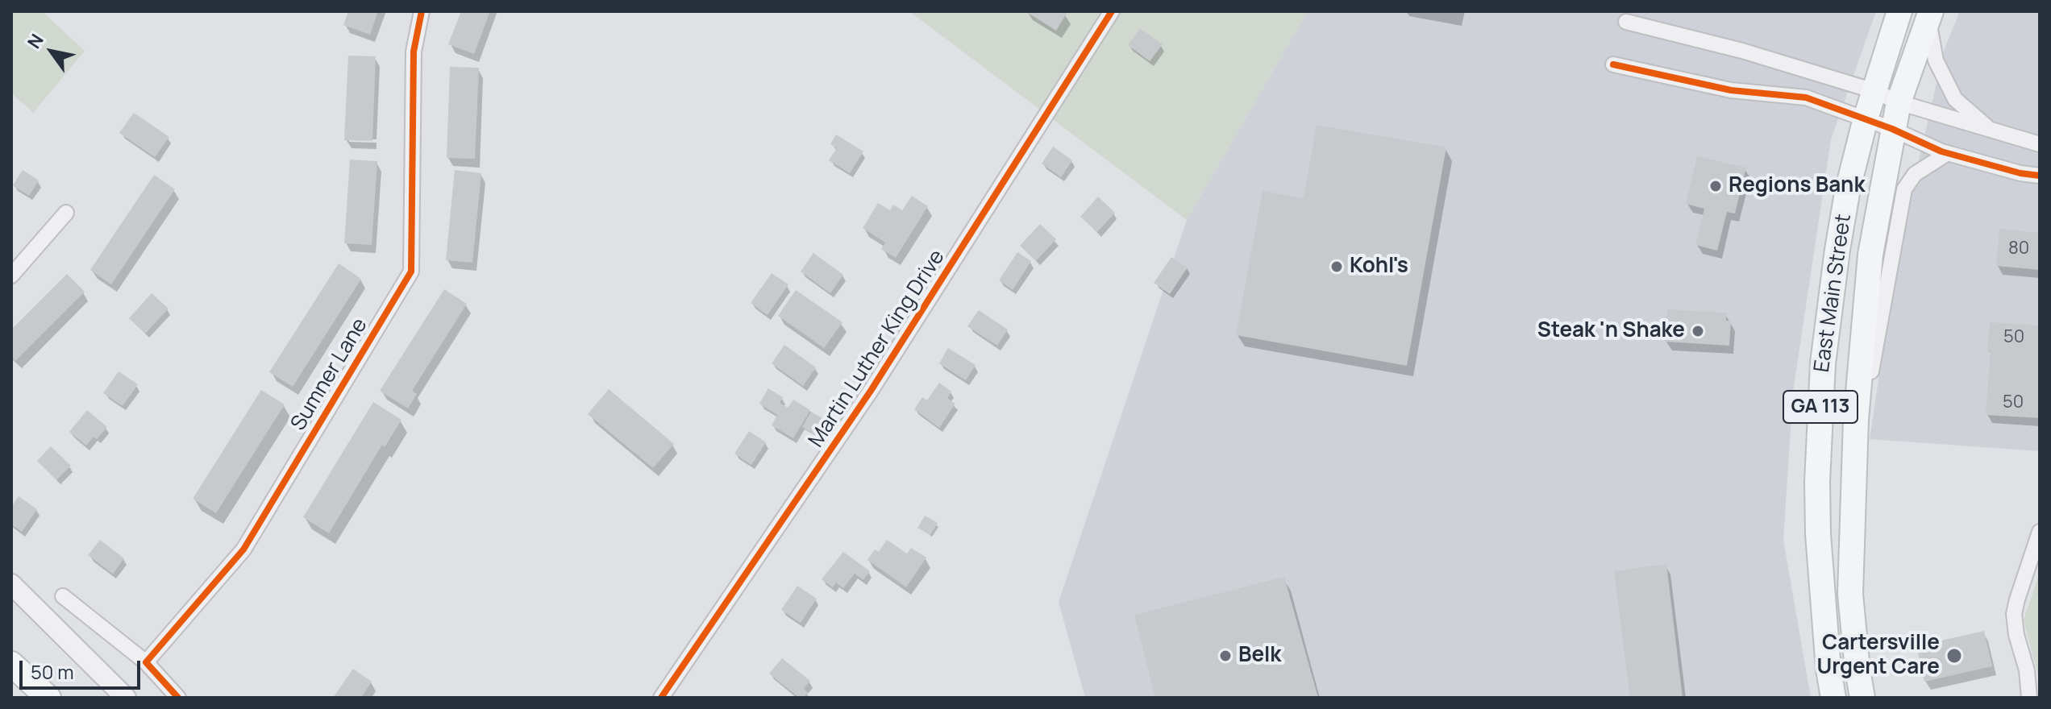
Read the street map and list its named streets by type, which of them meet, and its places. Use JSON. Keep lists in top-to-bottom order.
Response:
{
  "streets": {
    "main road": ["East Main Street", "GA 113"],
    "street": ["Martin Luther King Drive", "Sumner Lane"]
  },
  "places": [
    "Regions Bank",
    "Kohl's",
    "Steak 'n Shake",
    "Belk",
    "Cartersville Urgent Care"
  ],
  "house_numbers": ["80", "50", "50"],
  "scale_bar": "50 m",
  "north": "top left"
}
